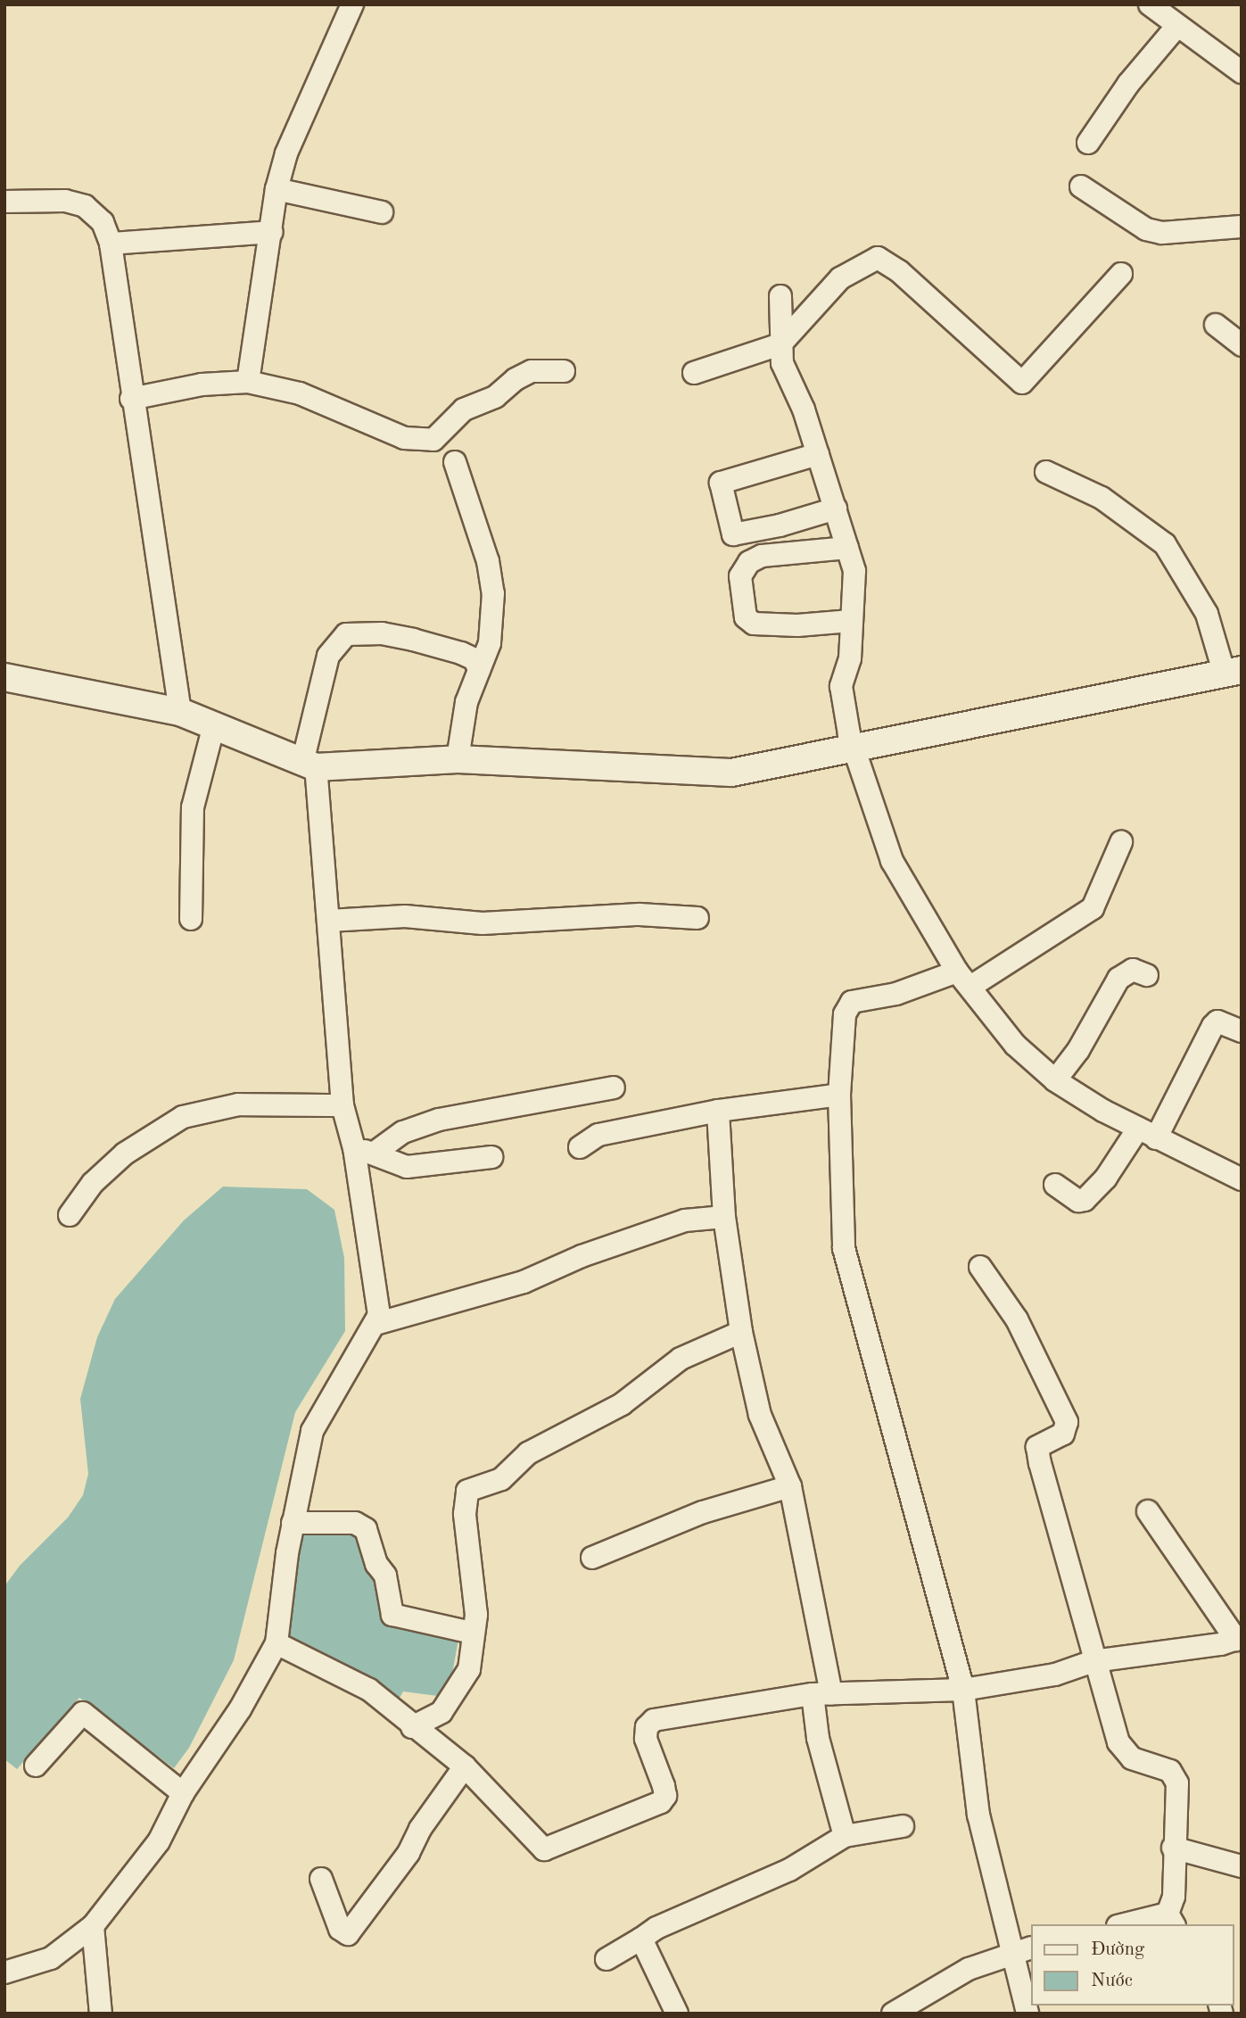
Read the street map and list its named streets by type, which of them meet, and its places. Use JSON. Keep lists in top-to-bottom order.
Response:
{
  "legend": ["Đường", "Nước"]
}
